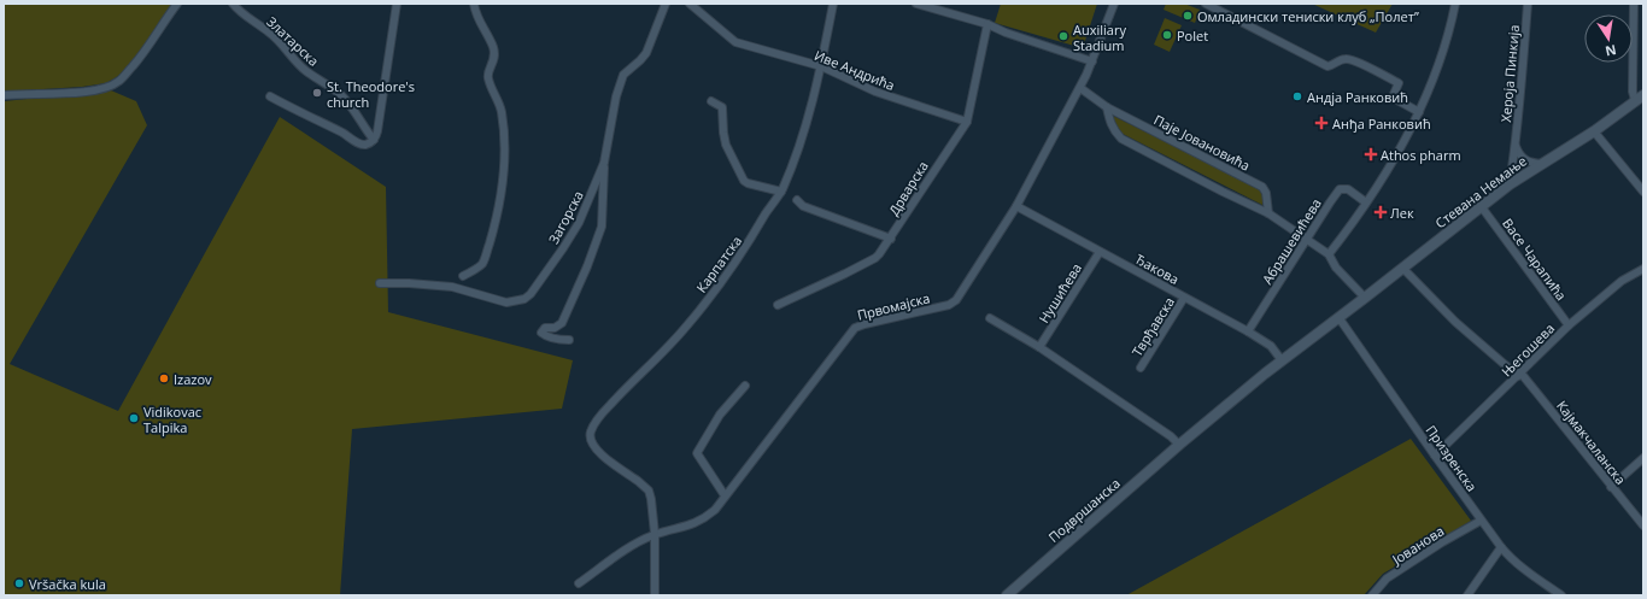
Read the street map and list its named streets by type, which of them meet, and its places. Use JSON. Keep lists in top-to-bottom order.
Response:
{
  "streets": {
    "street": [
      "Златарска",
      "Иве Андрића",
      "Хероја Пинкија",
      "Паје Јовановића",
      "Дрварска",
      "Стевана Немање",
      "Загорска",
      "Абрашевићева",
      "Васе Чарапића",
      "Карпатска",
      "Ђакова",
      "Нушићева",
      "Првомајска",
      "Тврђавска",
      "Његошева",
      "Кајмакчаланска",
      "Призренска",
      "Подвршанска",
      "Јованова"
    ]
  },
  "crossings": [
    ["Иве Андрића", "Дрварска"],
    ["Иве Андрића", "Карпатска"],
    ["Хероја Пинкија", "Стевана Немање"],
    ["Паје Јовановића", "Првомајска"],
    ["Стевана Немање", "Васе Чарапића"],
    ["Стевана Немање", "Кајмакчаланска"],
    ["Стевана Немање", "Призренска"],
    ["Стевана Немање", "Подвршанска"],
    ["Абрашевићева", "Ђакова"],
    ["Васе Чарапића", "Његошева"],
    ["Карпатска", "Првомајска"],
    ["Ђакова", "Нушићева"],
    ["Ђакова", "Првомајска"],
    ["Ђакова", "Тврђавска"],
    ["Ђакова", "Подвршанска"],
    ["Његошева", "Кајмакчаланска"],
    ["Његошева", "Призренска"],
    ["Призренска", "Подвршанска"],
    ["Призренска", "Јованова"]
  ],
  "places": {
    "other": [
      "Омладински тениски клуб „Полет”",
      "Polet",
      "Auxiliary Stadium",
      "St. Theodore's church",
      "Андја Ранковић",
      "Izazov",
      "Vidikovac Talpika",
      "Vršačka kula"
    ],
    "health": ["Анђа Ранковић", "Athos pharm", "Лек"]
  },
  "north": "bottom"
}
